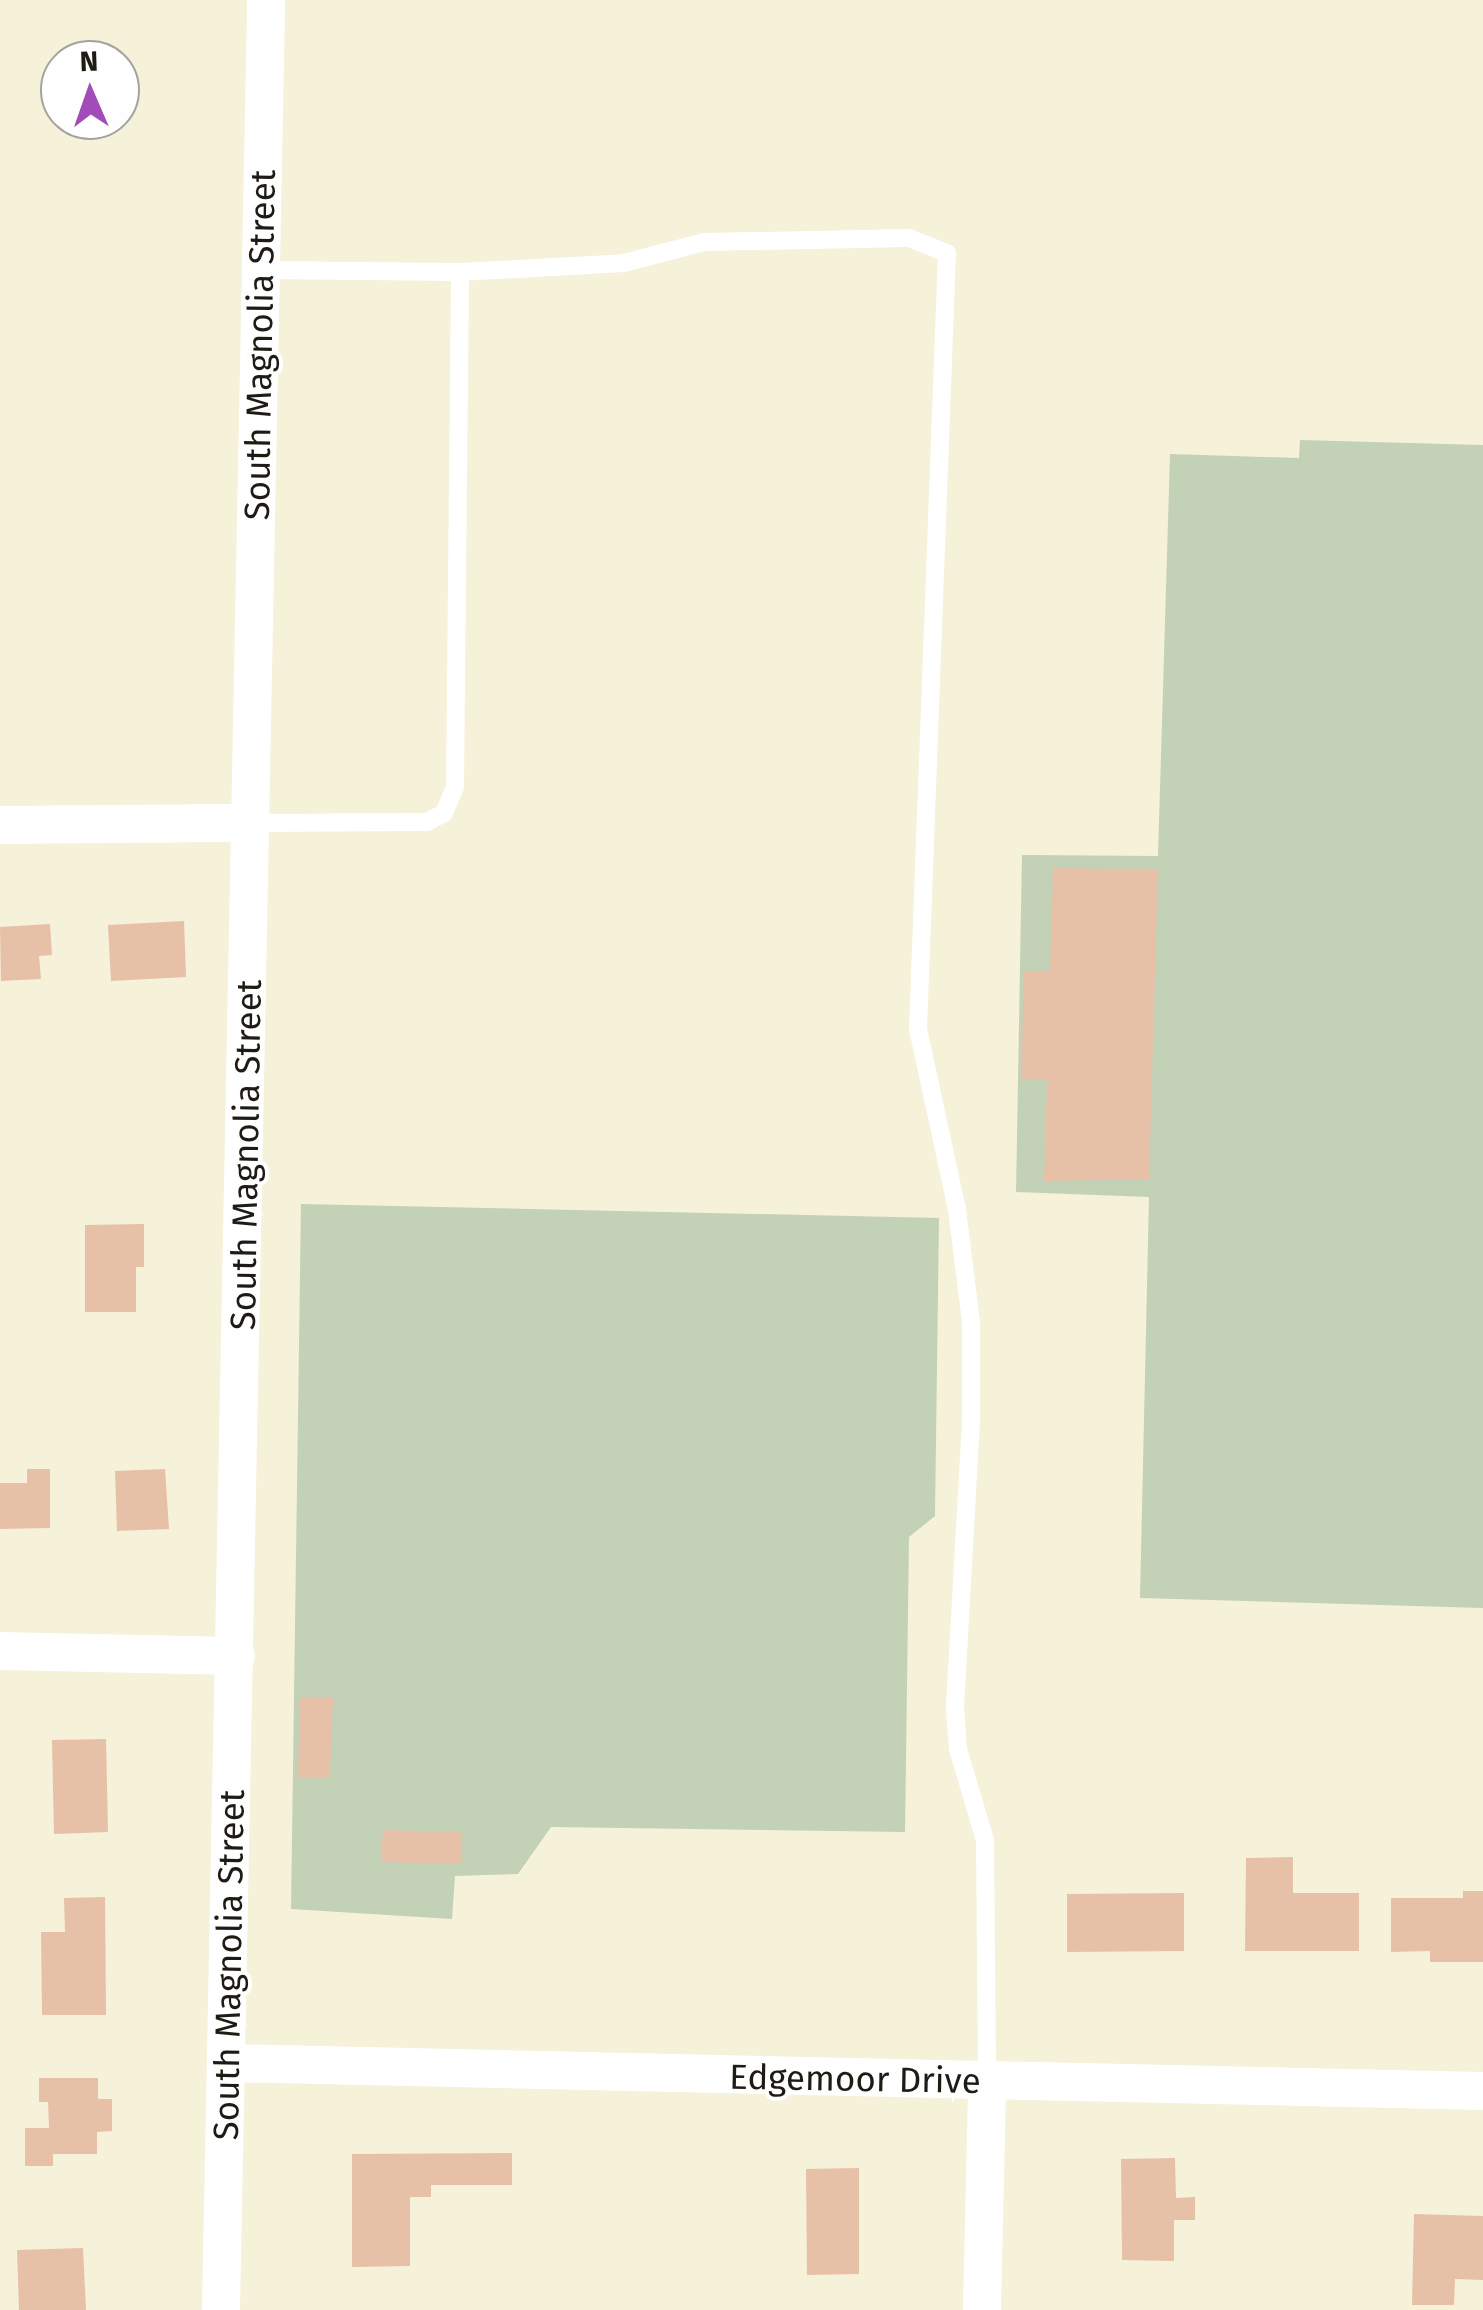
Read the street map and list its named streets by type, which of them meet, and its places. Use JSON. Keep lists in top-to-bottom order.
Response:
{
  "streets": {
    "street": ["South Magnolia Street", "Edgemoor Drive"]
  },
  "crossings": [
    ["South Magnolia Street", "Edgemoor Drive"]
  ],
  "north": "top"
}
